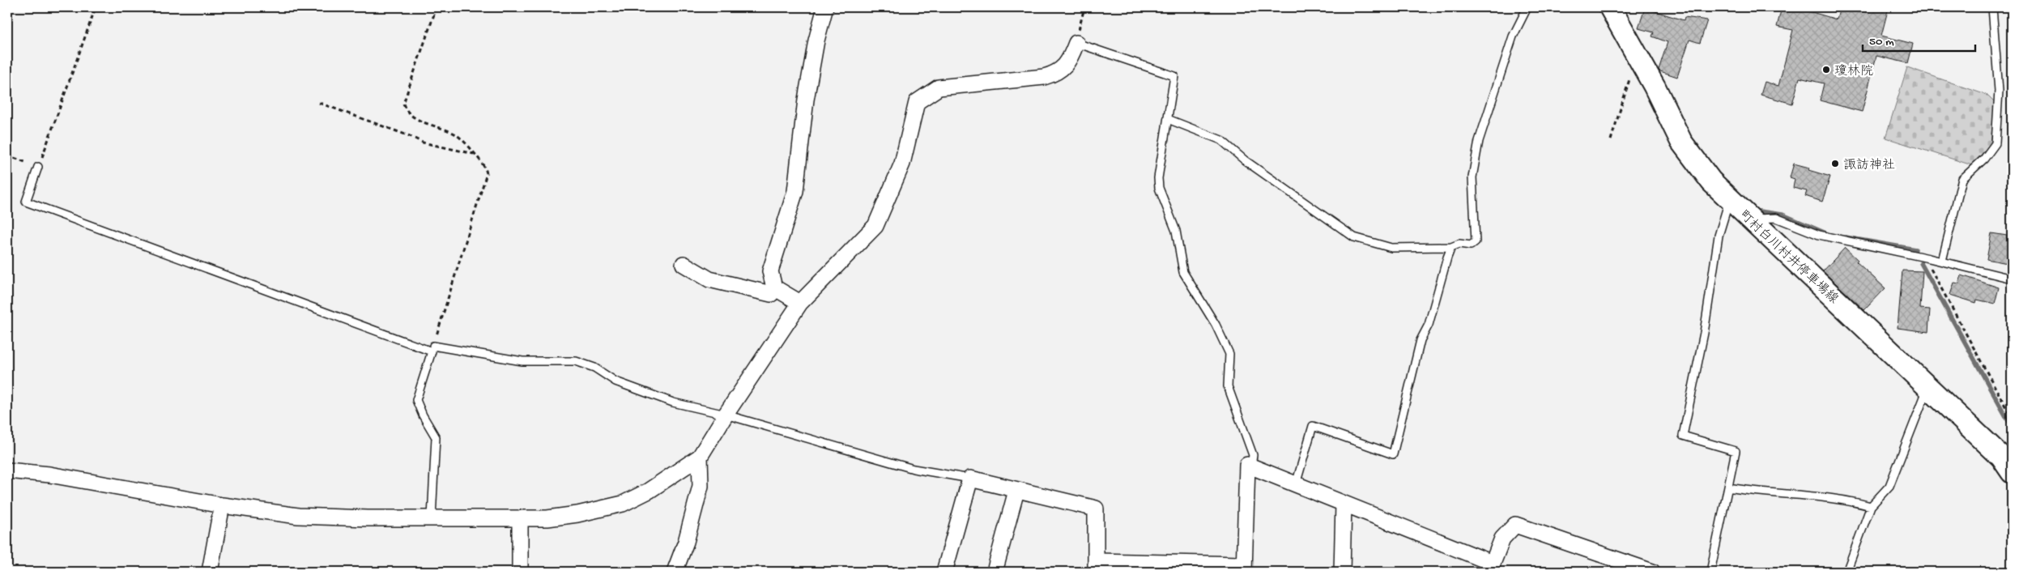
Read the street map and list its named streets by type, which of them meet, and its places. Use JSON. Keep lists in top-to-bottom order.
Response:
{
  "streets": {
    "main road": ["町村白川村井停車場線"]
  },
  "places": ["瓊林院", "諏訪神社"],
  "scale_bar": "50 m"
}
